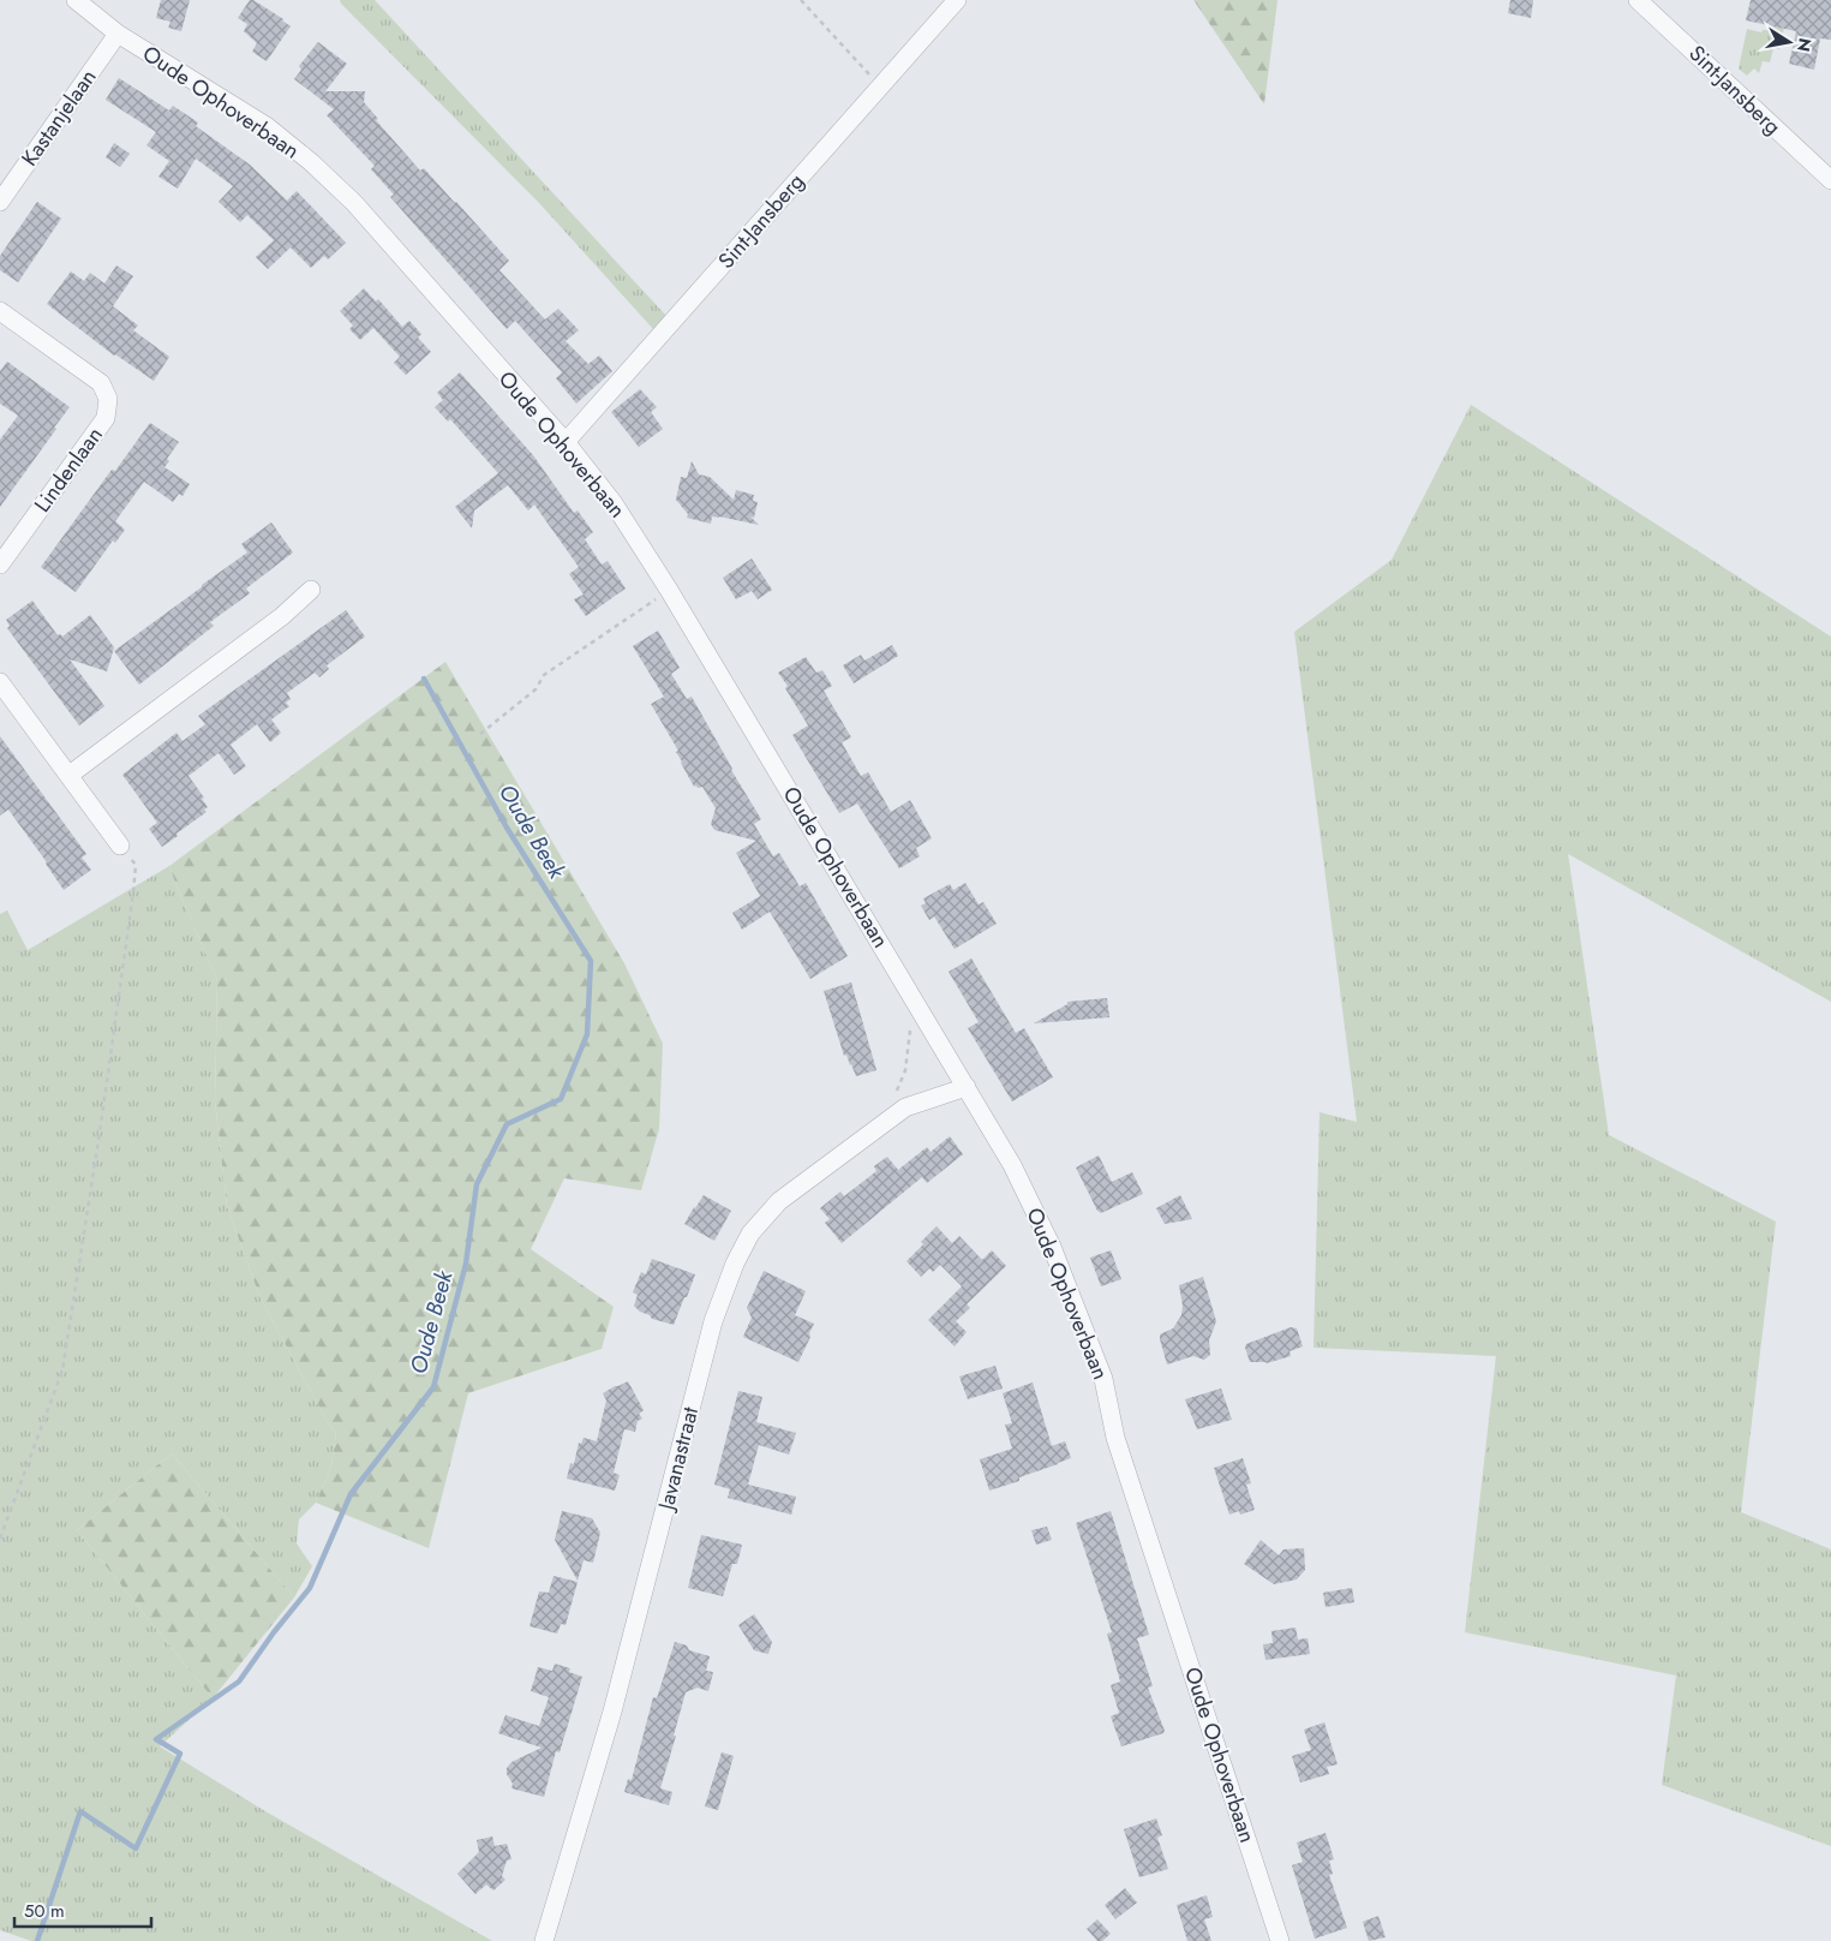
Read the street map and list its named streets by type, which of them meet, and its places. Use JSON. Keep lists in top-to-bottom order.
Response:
{
  "streets": {
    "street": [
      "Sint-Jansberg",
      "Oude Ophoverbaan",
      "Kastanjelaan",
      "Lindenlaan",
      "Javanastraat"
    ]
  },
  "crossings": [
    ["Sint-Jansberg", "Oude Ophoverbaan"],
    ["Oude Ophoverbaan", "Kastanjelaan"],
    ["Oude Ophoverbaan", "Javanastraat"]
  ],
  "water": ["Oude Beek"],
  "scale_bar": "50 m",
  "north": "right"
}
